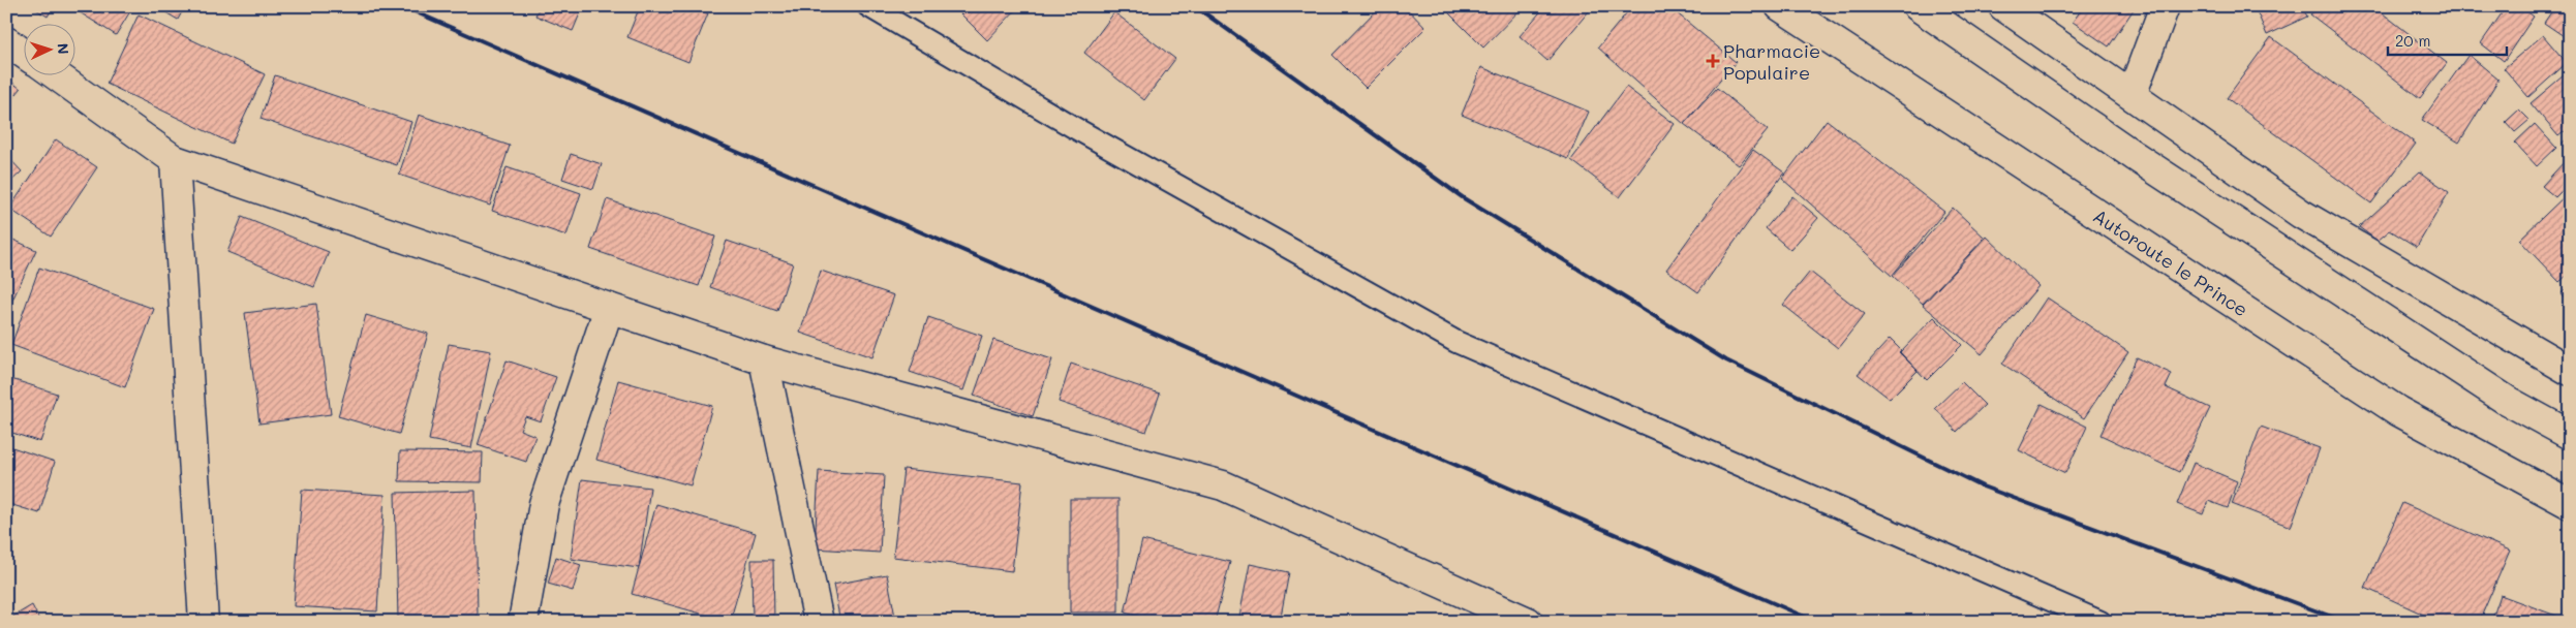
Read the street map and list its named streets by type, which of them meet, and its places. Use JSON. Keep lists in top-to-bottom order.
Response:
{
  "streets": {
    "street": ["Autoroute le Prince"]
  },
  "places": {
    "health": ["Pharmacie Populaire"]
  },
  "scale_bar": "20 m",
  "north": "right"
}
